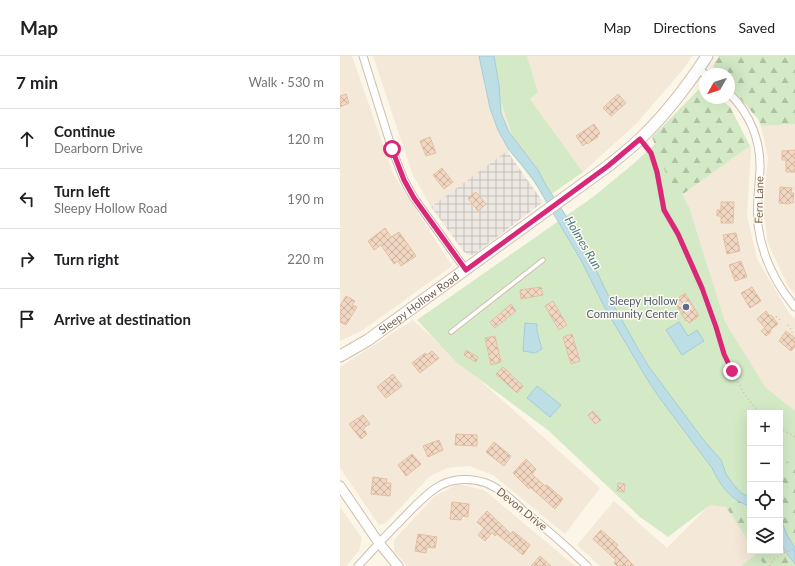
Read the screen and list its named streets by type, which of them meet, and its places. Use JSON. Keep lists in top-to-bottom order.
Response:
{
  "streets": {
    "main road": ["Sleepy Hollow Road"],
    "street": ["Fern Lane", "Devon Drive"]
  },
  "water": ["Holmes Run"],
  "places": ["Sleepy Hollow Community Center"],
  "north": "bottom left",
  "page": {
    "header": "Map",
    "nav": ["Map", "Directions", "Saved"],
    "heading": ["7 min", "Walk · 530 m"],
    "list": [
      ["Continue", "Dearborn Drive", "120 m"],
      ["Turn left", "Sleepy Hollow Road", "190 m"],
      ["Turn right", "220 m"],
      "Arrive at destination"
    ],
    "map_buttons": ["+", "−"]
  }
}
